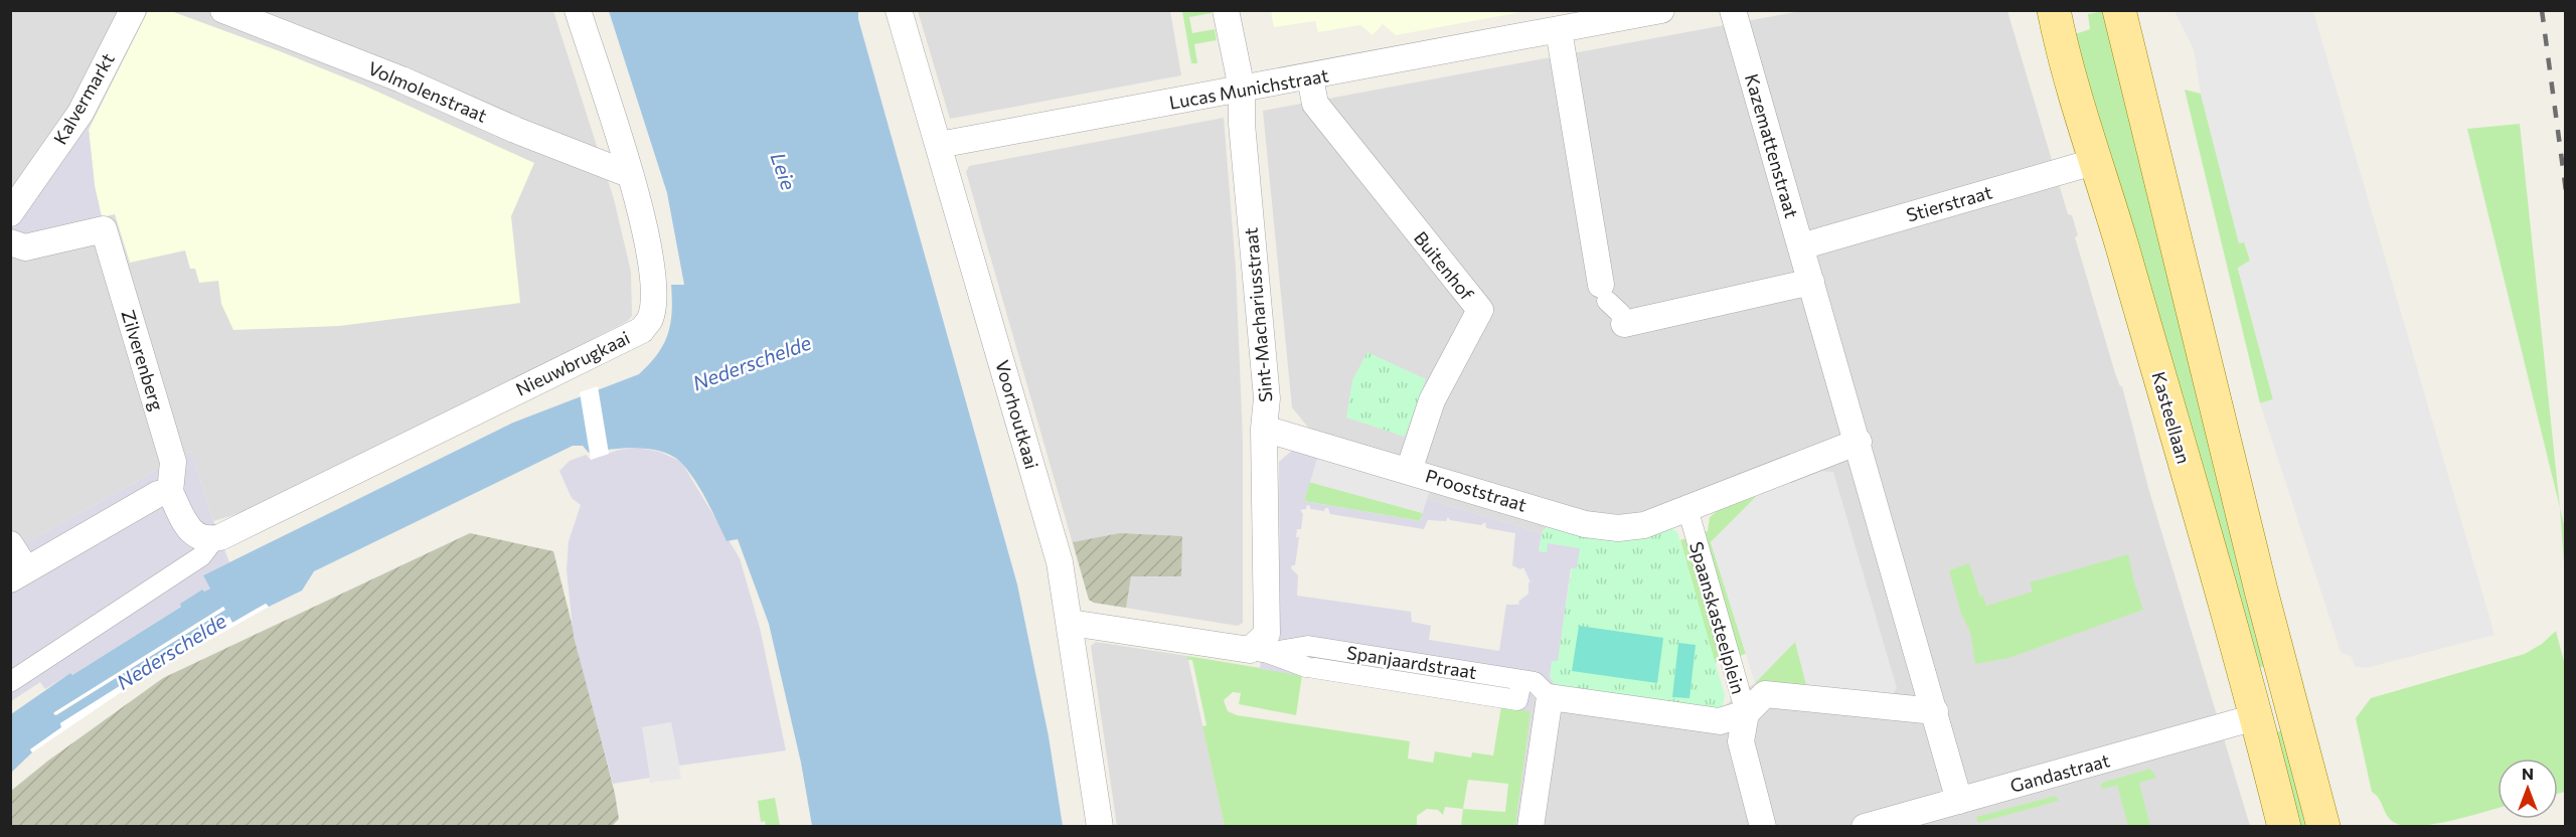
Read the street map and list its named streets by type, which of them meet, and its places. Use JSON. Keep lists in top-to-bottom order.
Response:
{
  "streets": {
    "main road": ["Kasteellaan"],
    "street": [
      "Lucas Munichstraat",
      "Volmolenstraat",
      "Kalvermarkt",
      "Kazemattenstraat",
      "Stierstraat",
      "Buitenhof",
      "Sint-Machariusstraat",
      "Zilverenberg",
      "Nieuwbrugkaai",
      "Voorhoutkaai",
      "Prooststraat",
      "Spaanskasteelplein",
      "Spanjaardstraat",
      "Gandastraat"
    ]
  },
  "crossings": [
    ["Lucas Munichstraat", "Buitenhof"],
    ["Lucas Munichstraat", "Sint-Machariusstraat"],
    ["Lucas Munichstraat", "Voorhoutkaai"],
    ["Volmolenstraat", "Nieuwbrugkaai"],
    ["Kazemattenstraat", "Stierstraat"],
    ["Stierstraat", "Kasteellaan"],
    ["Buitenhof", "Prooststraat"],
    ["Sint-Machariusstraat", "Prooststraat"],
    ["Sint-Machariusstraat", "Spanjaardstraat"],
    ["Voorhoutkaai", "Spanjaardstraat"],
    ["Kasteellaan", "Gandastraat"],
    ["Prooststraat", "Spaanskasteelplein"],
    ["Spaanskasteelplein", "Spanjaardstraat"]
  ],
  "water": ["Leie", "Nederschelde"],
  "north": "top"
}
